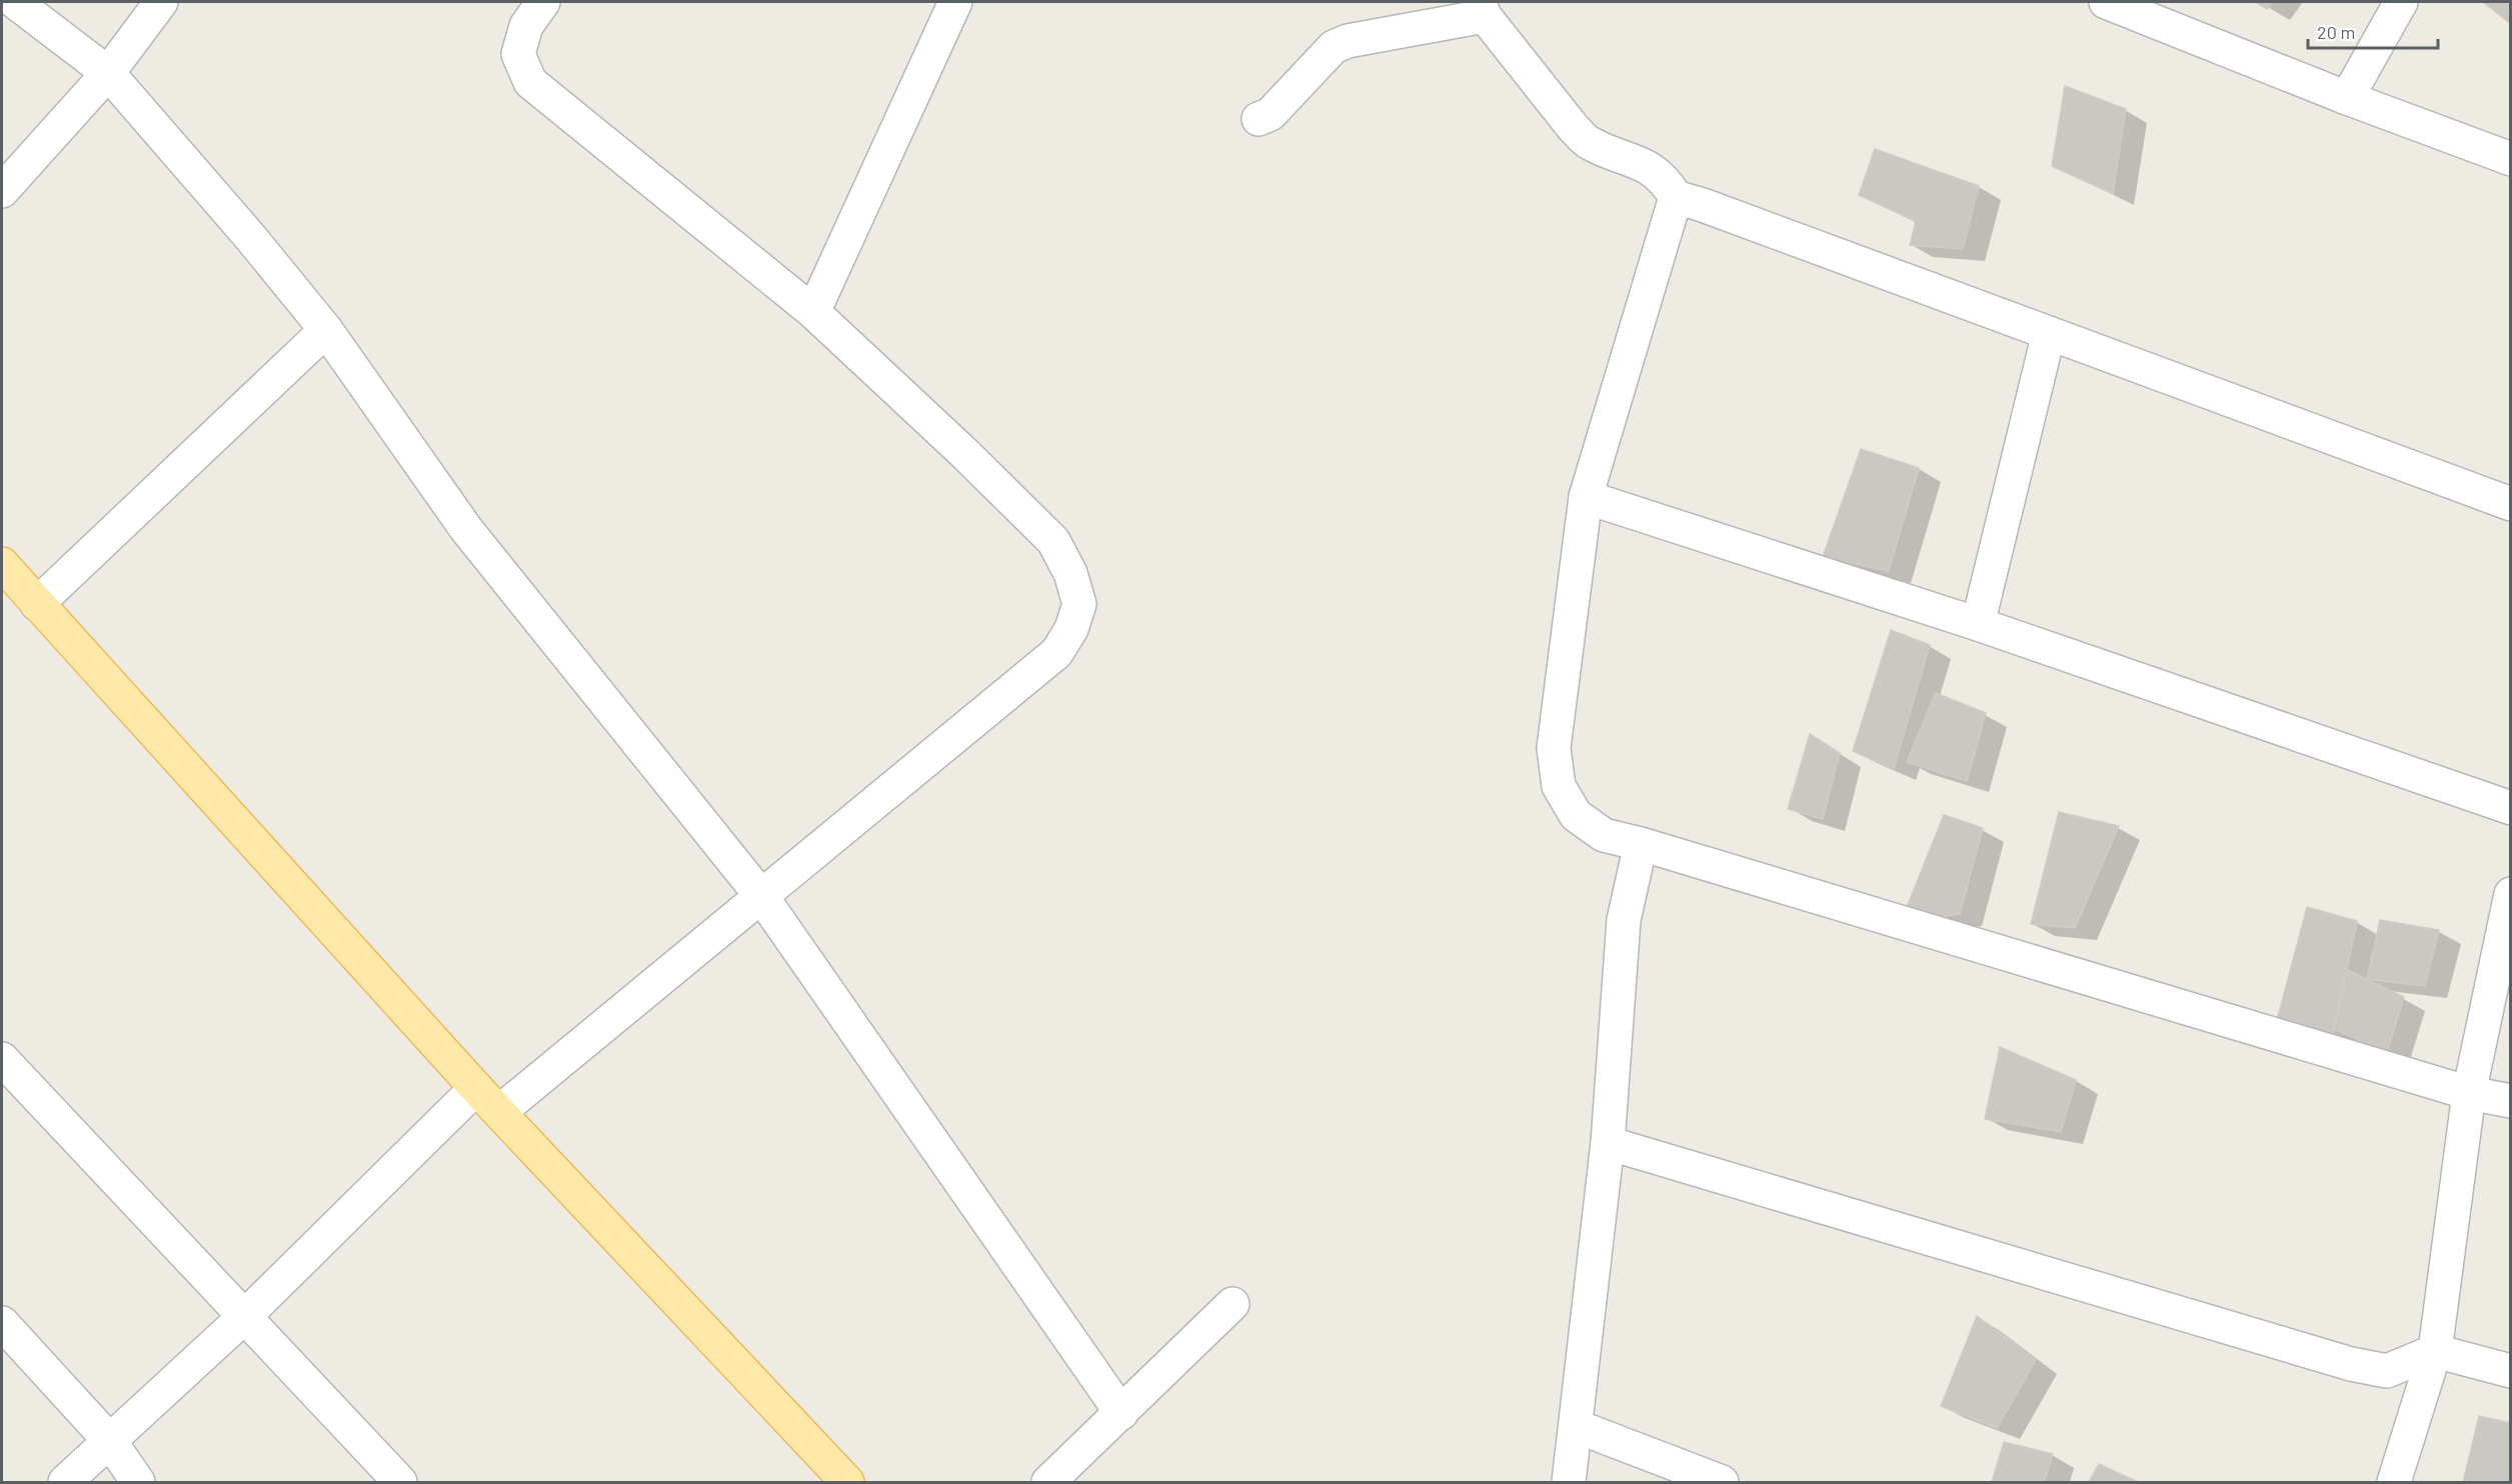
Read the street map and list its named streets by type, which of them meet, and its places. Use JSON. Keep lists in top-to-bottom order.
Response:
{
  "scale_bar": "20 m"
}
